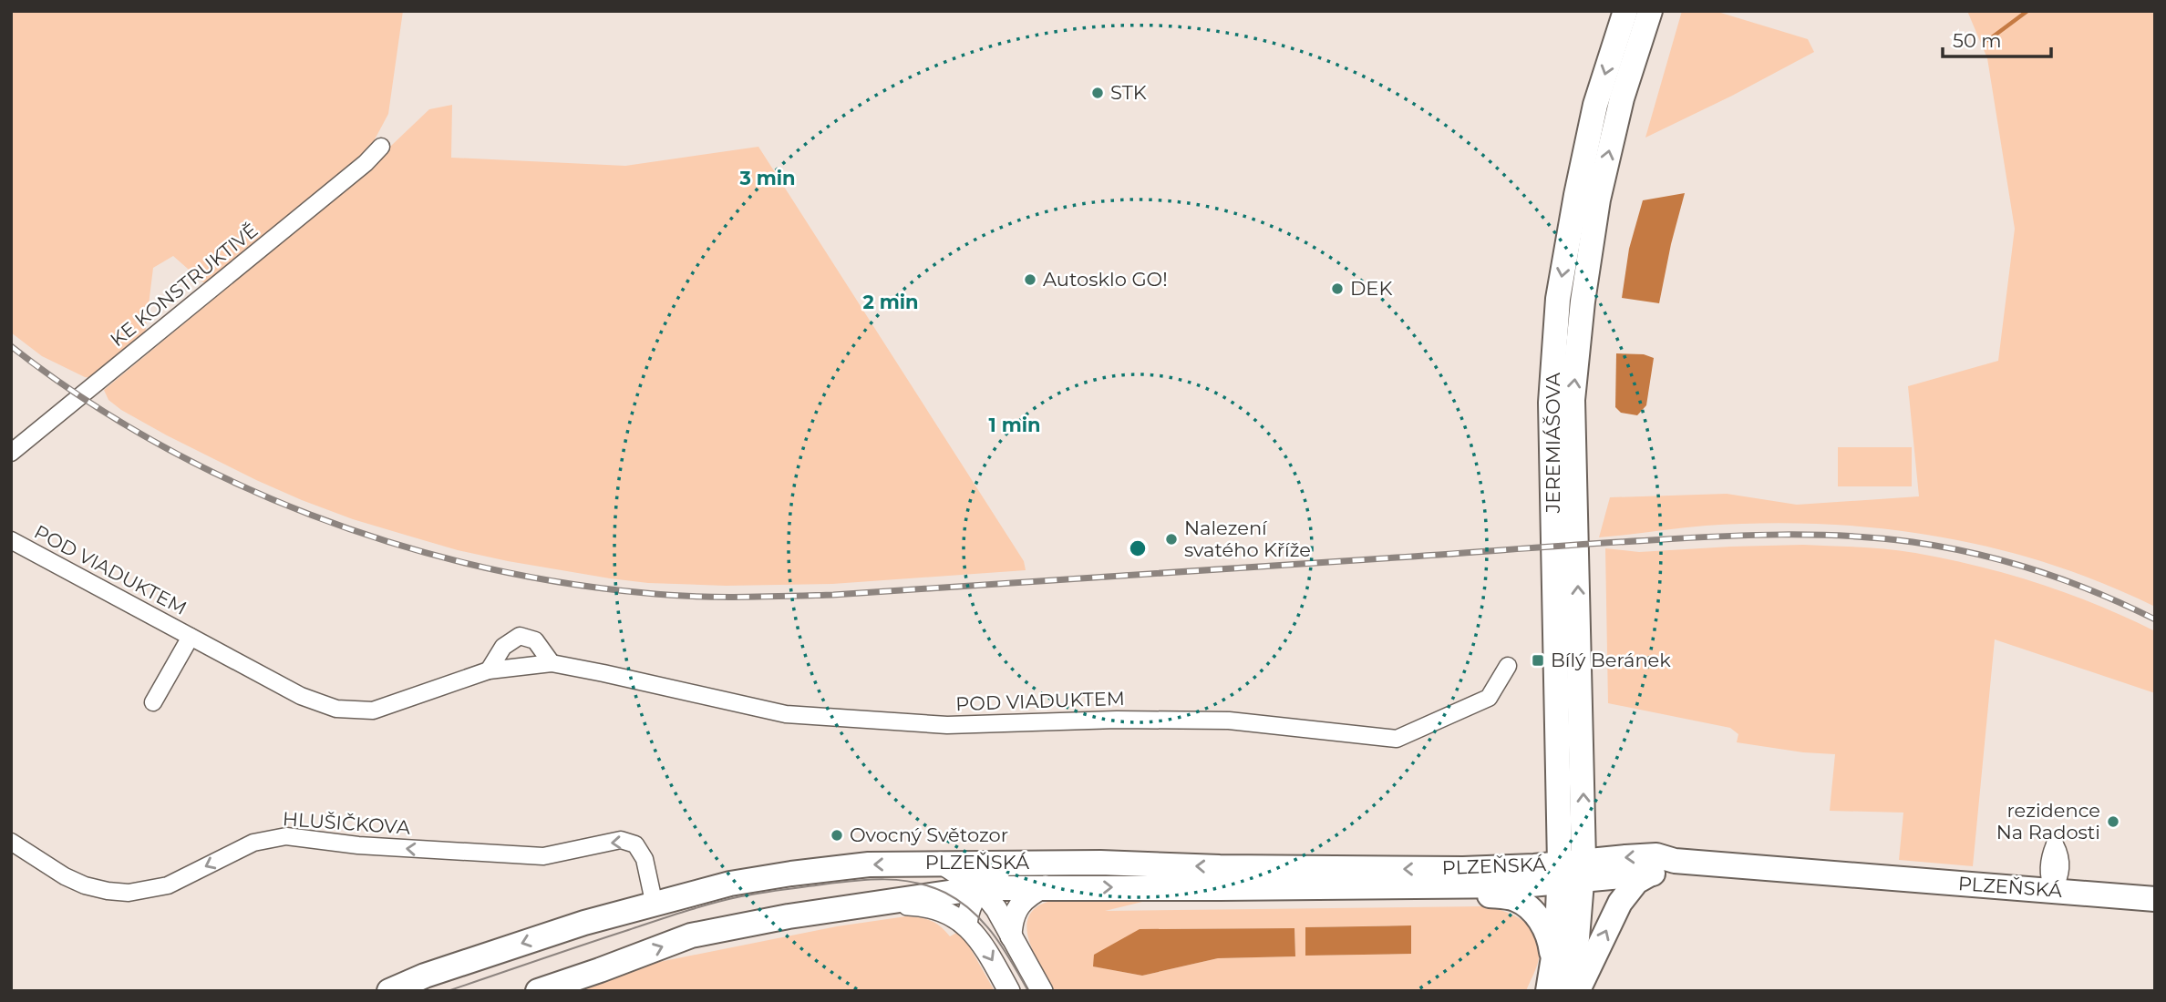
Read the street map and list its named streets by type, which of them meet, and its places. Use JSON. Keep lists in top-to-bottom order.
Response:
{
  "streets": {
    "main road": ["JEREMIÁŠOVA", "PLZEŇSKÁ"],
    "street": ["KE KONSTRUKTIVĚ", "POD VIADUKTEM", "HLUŠIČKOVA"]
  },
  "crossings": [
    ["JEREMIÁŠOVA", "PLZEŇSKÁ"],
    ["HLUŠIČKOVA", "PLZEŇSKÁ"]
  ],
  "one_way": ["HLUŠIČKOVA"],
  "places": {
    "other": [
      "STK",
      "Autosklo GO!",
      "DEK",
      "Nalezení svatého Kříže",
      "rezidence Na Radosti",
      "Ovocný Světozor"
    ],
    "transit": ["Bílý Beránek"]
  },
  "scale_bar": "50 m",
  "rings": ["3 min", "2 min", "1 min"]
}
